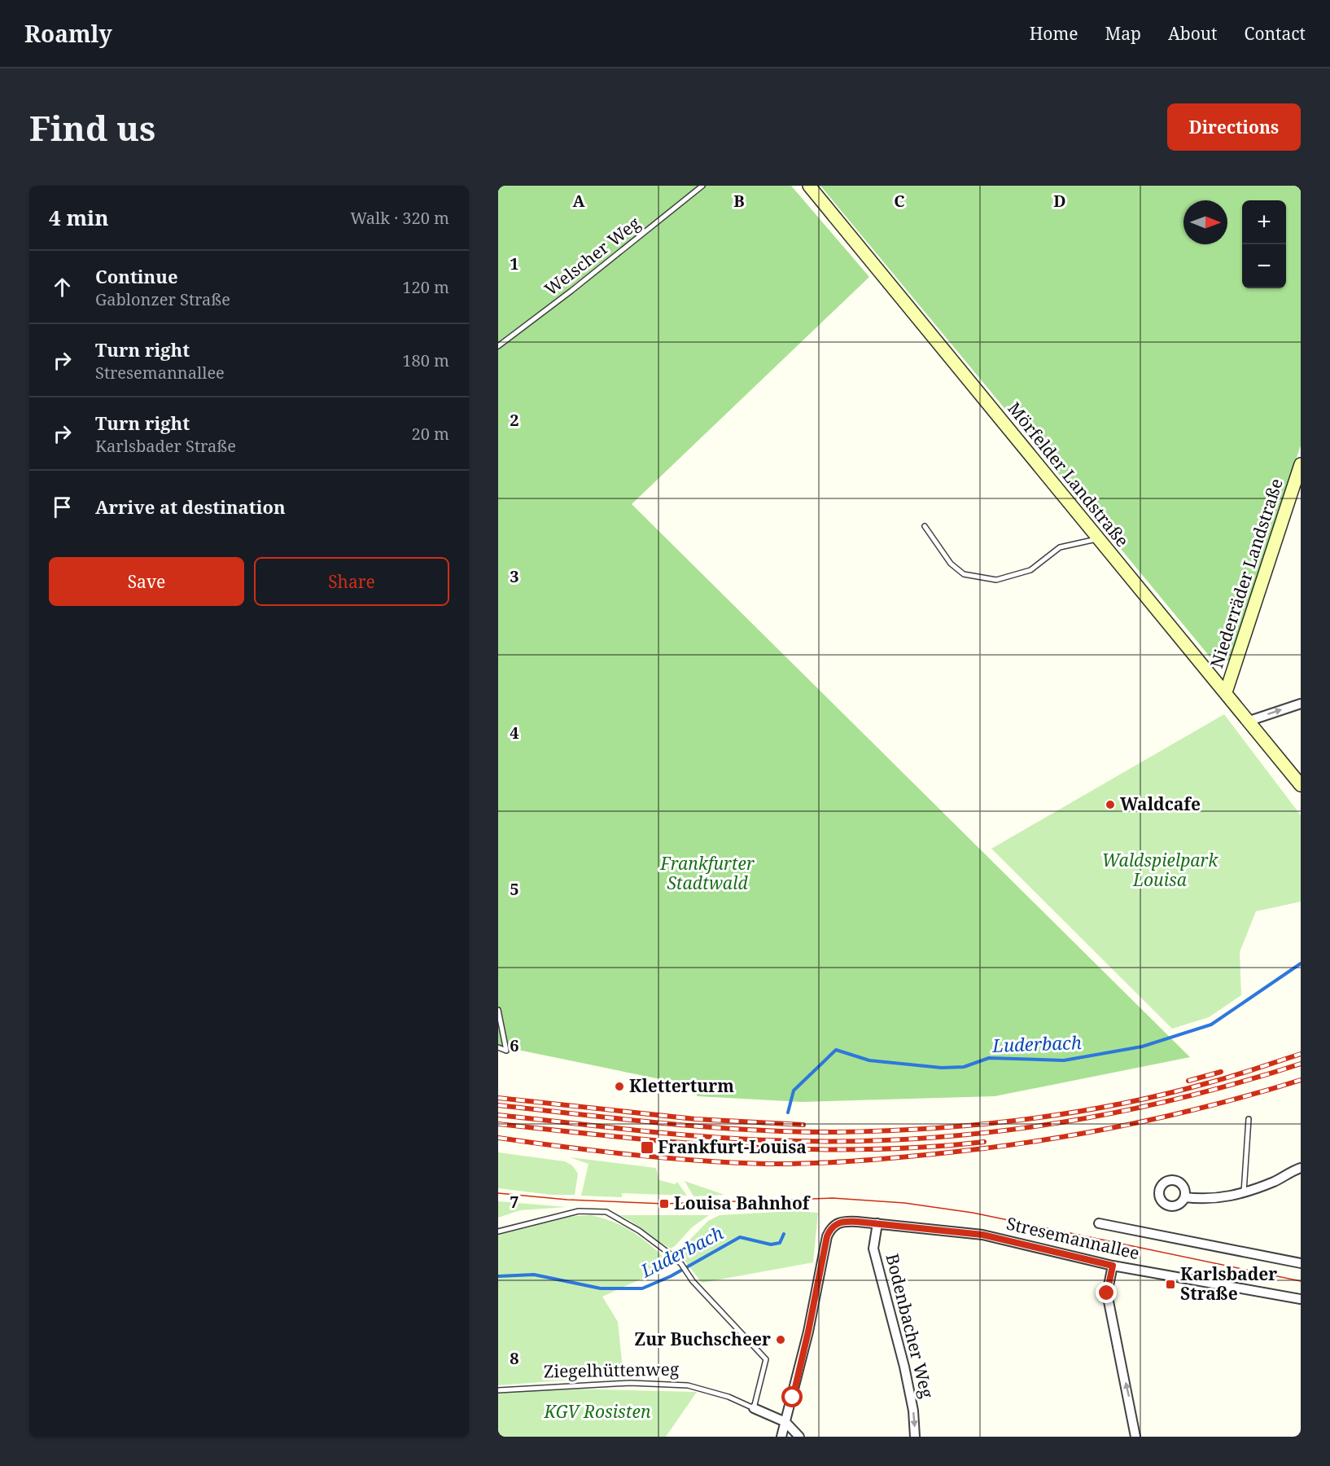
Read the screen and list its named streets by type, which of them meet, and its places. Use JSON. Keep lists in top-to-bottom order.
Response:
{
  "streets": {
    "main road": ["Mörfelder Landstraße", "Niederräder Landstraße"],
    "street": ["Stresemannallee", "Bodenbacher Weg", "Ziegelhüttenweg"],
    "lane": ["Welscher Weg"]
  },
  "crossings": [
    ["Mörfelder Landstraße", "Niederräder Landstraße"],
    ["Stresemannallee", "Bodenbacher Weg"],
    ["Stresemannallee", "Ziegelhüttenweg"]
  ],
  "one_way": ["Bodenbacher Weg"],
  "water": ["Luderbach"],
  "parks": ["Waldspielpark Louisa", "Frankfurter Stadtwald", "KGV Rosisten"],
  "places": {
    "other": ["Waldcafe", "Kletterturm", "Zur Buchscheer"],
    "transit": ["Frankfurt-Louisa", "Louisa Bahnhof", "Karlsbader Straße"]
  },
  "north": "right",
  "page": {
    "header": "Roamly",
    "nav": [
      "Home",
      "Map",
      "About",
      "Contact"
    ],
    "buttons": [
      "Directions",
      ["Save", "Share"]
    ],
    "title": "Find us",
    "heading": ["4 min", "Walk · 320 m"],
    "map_buttons": ["+", "−"],
    "list": [
      ["Continue", "Gablonzer Straße", "120 m"],
      ["Turn right", "Stresemannallee", "180 m"],
      ["Turn right", "Karlsbader Straße", "20 m"],
      "Arrive at destination"
    ]
  },
  "grid": {
    "columns": [
      "A",
      "B",
      "C",
      "D"
    ],
    "rows": [
      "1",
      "2",
      "3",
      "4",
      "5",
      "6",
      "7",
      "8"
    ]
  }
}
